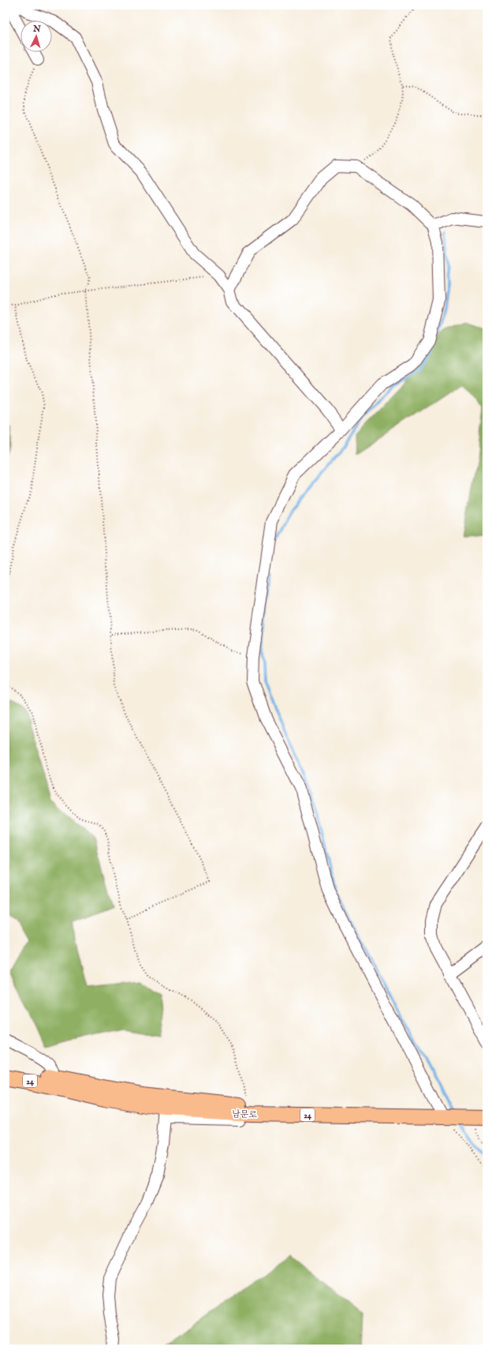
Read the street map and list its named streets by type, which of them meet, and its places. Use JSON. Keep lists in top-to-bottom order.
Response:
{
  "streets": {
    "main road": ["24", "남문로"]
  },
  "north": "top"
}
